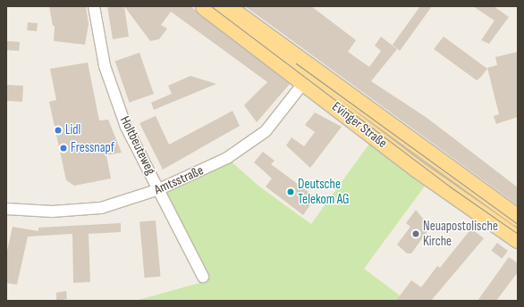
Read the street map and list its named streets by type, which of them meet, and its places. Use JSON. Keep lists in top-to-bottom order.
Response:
{
  "streets": {
    "main road": ["Evinger Straße"],
    "street": ["Holtbeuteweg", "Amtsstraße"]
  },
  "crossings": [
    ["Evinger Straße", "Amtsstraße"],
    ["Holtbeuteweg", "Amtsstraße"]
  ],
  "places": [
    "Lidl",
    "Fressnapf",
    "Deutsche Telekom AG",
    "Neuapostolische Kirche"
  ]
}
